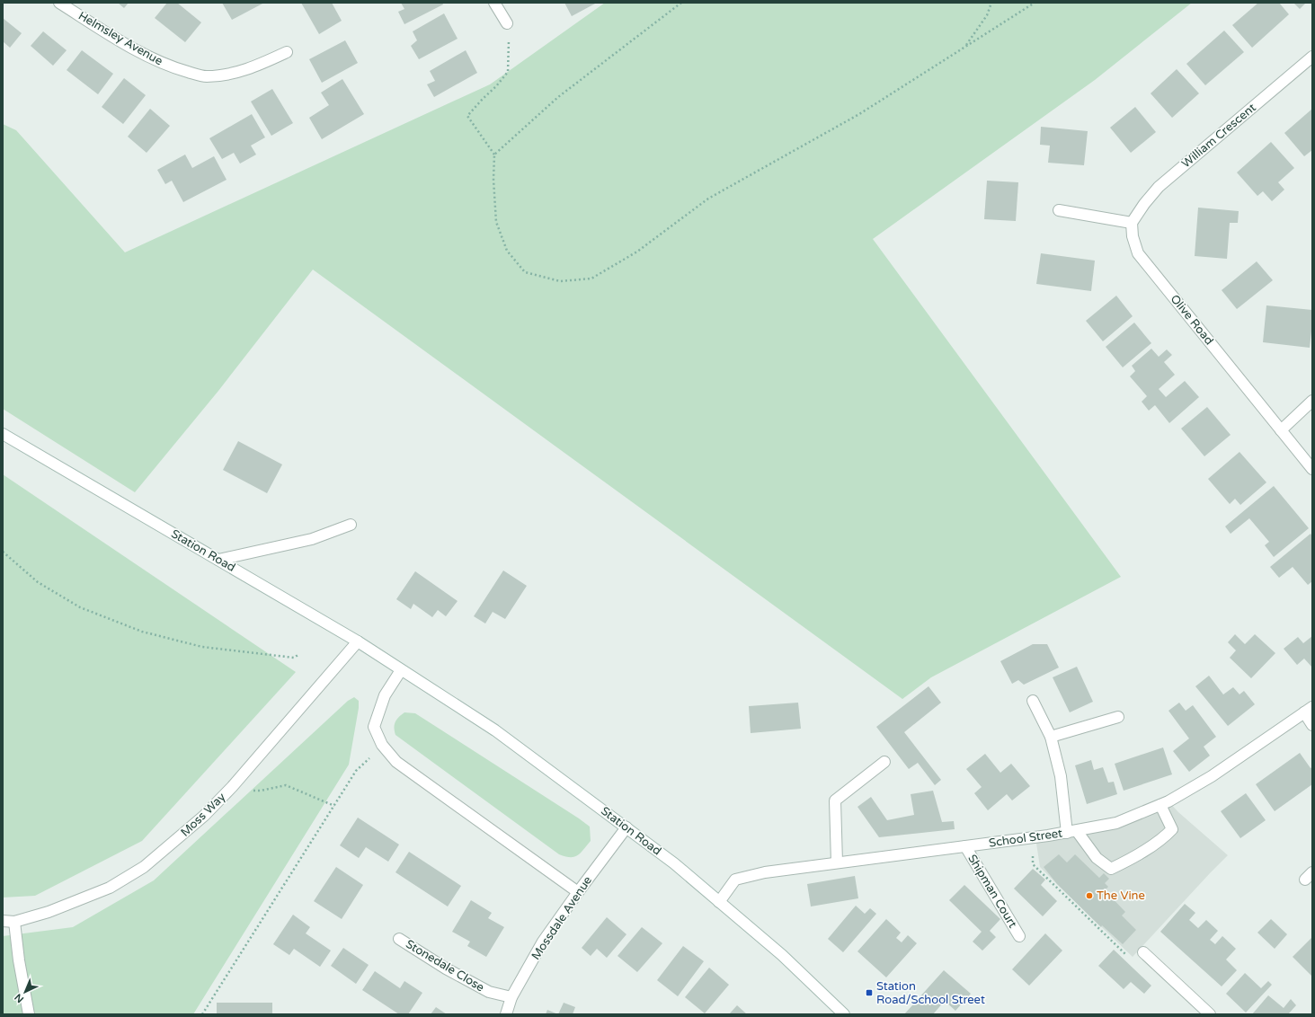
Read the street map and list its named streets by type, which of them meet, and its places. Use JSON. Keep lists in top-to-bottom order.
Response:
{
  "streets": {
    "street": [
      "Helmsley Avenue",
      "William Crescent",
      "Olive Road",
      "Station Road",
      "Moss Way",
      "School Street",
      "Shipman Court",
      "Mossdale Avenue",
      "Stonedale Close"
    ]
  },
  "crossings": [
    ["William Crescent", "Olive Road"],
    ["Station Road", "Moss Way"],
    ["Station Road", "School Street"],
    ["Station Road", "Mossdale Avenue"],
    ["School Street", "Shipman Court"],
    ["Mossdale Avenue", "Stonedale Close"]
  ],
  "places": {
    "other": ["The Vine"],
    "transit": ["Station Road/School Street"]
  },
  "north": "bottom left"
}
